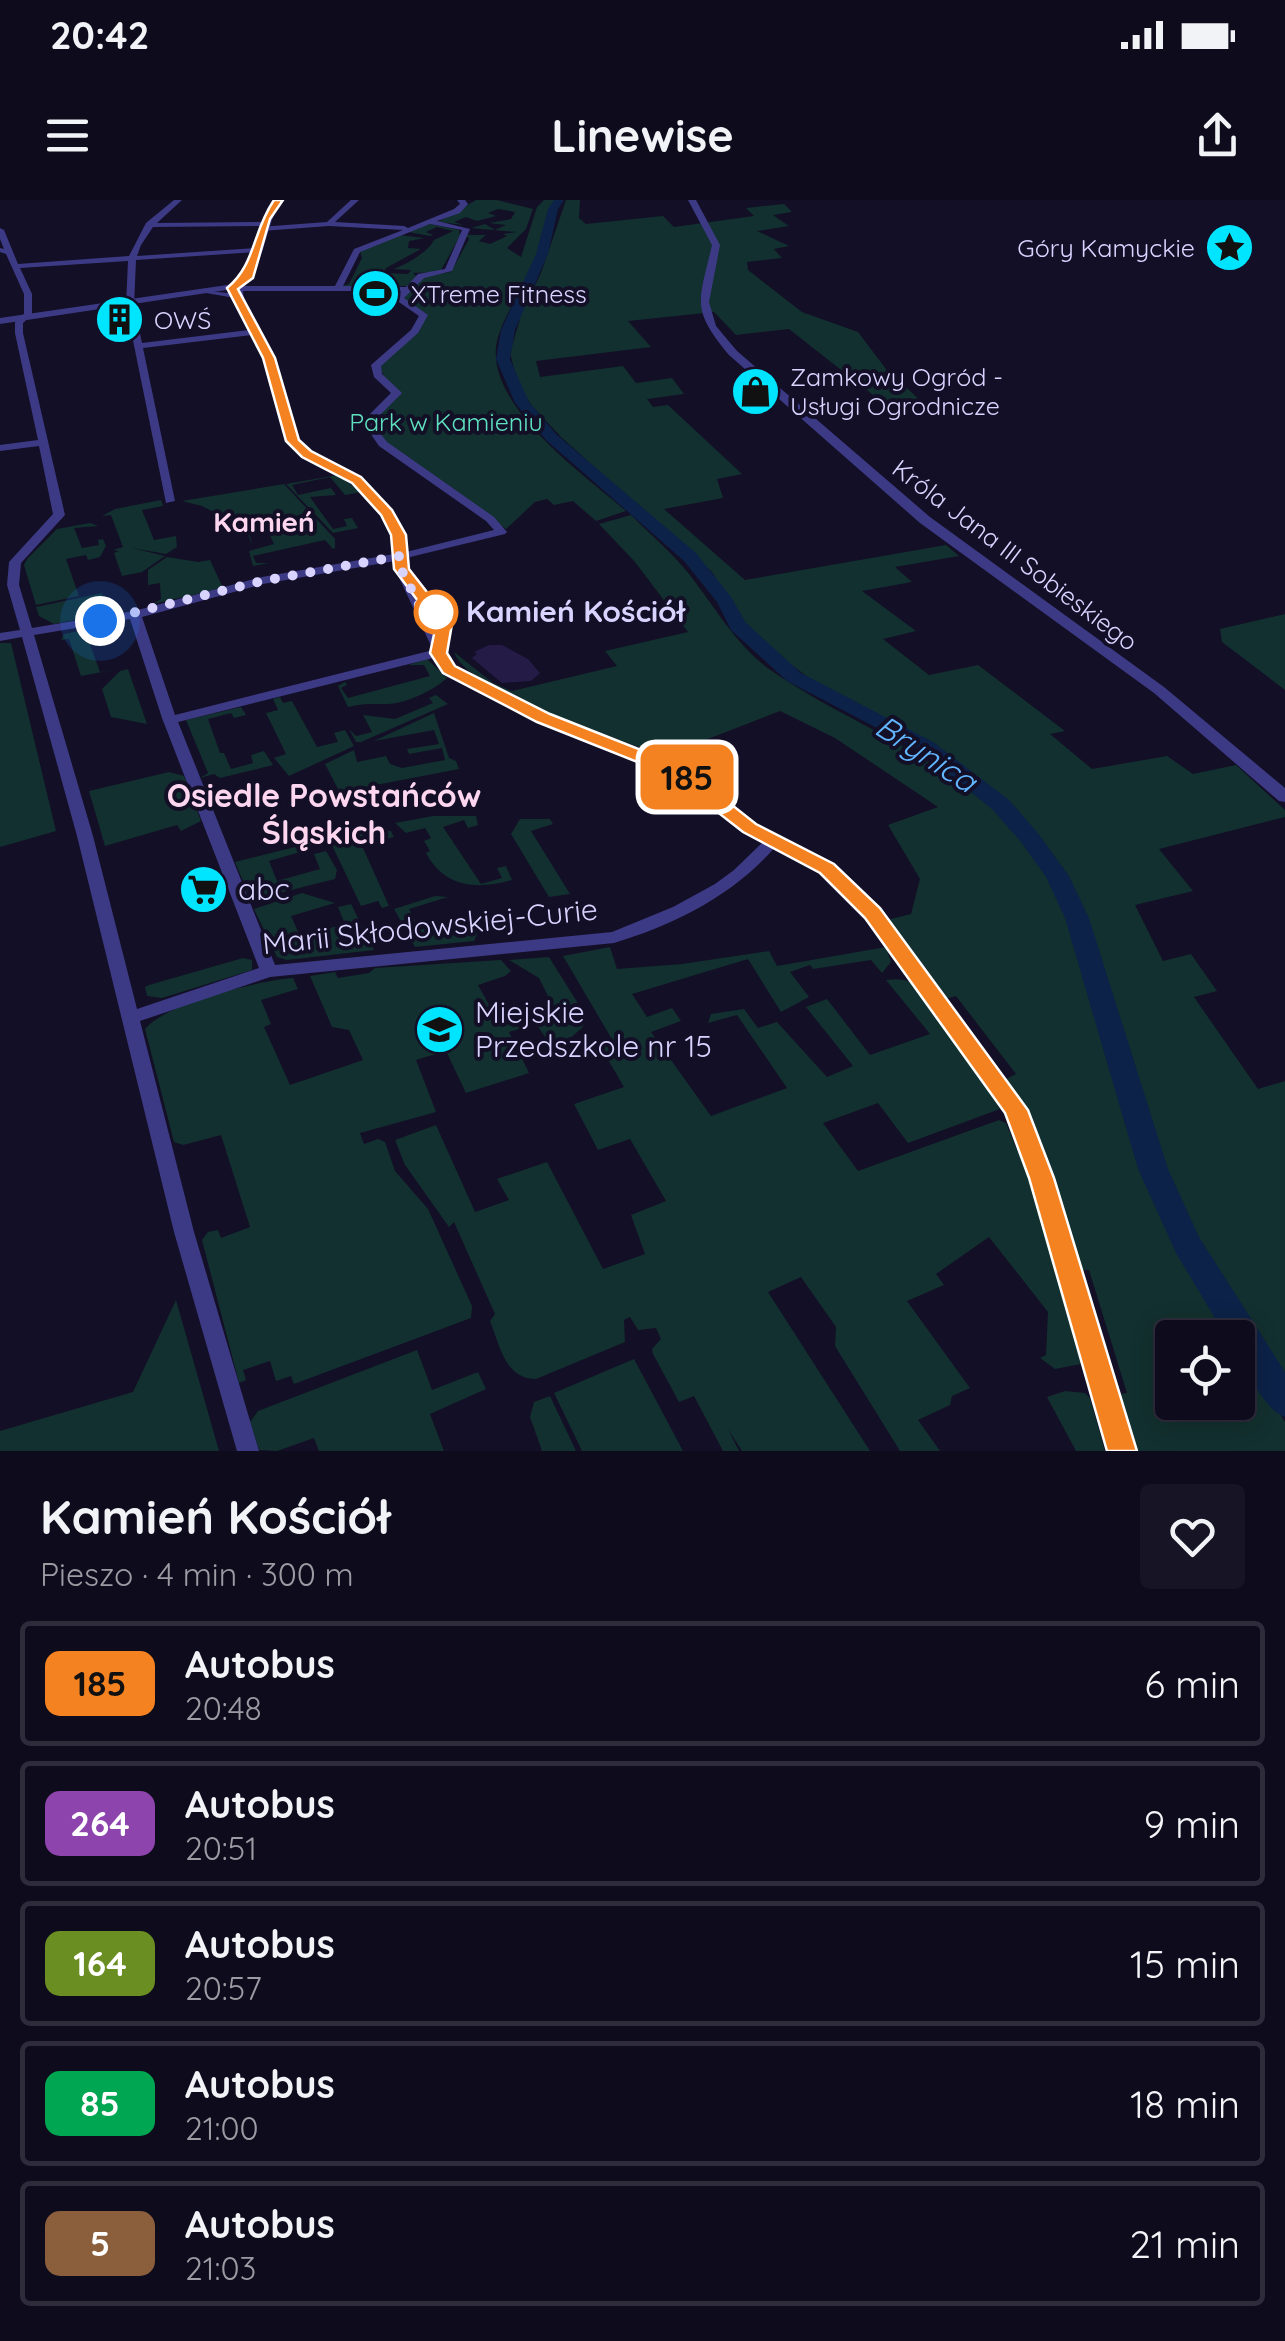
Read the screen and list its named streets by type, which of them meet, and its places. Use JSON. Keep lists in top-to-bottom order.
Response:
{
  "streets": {
    "street": ["Króla Jana III Sobieskiego", "Marii Skłodowskiej-Curie"]
  },
  "districts": ["Kamień", "Osiedle Powstańców Śląskich"],
  "water": ["Brynica"],
  "parks": ["Park w Kamieniu"],
  "places": {
    "place": ["Góry Kamyckie"],
    "sports": ["XTreme Fitness"],
    "building": ["OWŚ"],
    "shop": ["Zamkowy Ogród - Usługi Ogrodnicze"],
    "other": ["Kamień Kościół"],
    "supermarket": ["abc"],
    "school or university": ["Miejskie Przedszkole nr 15"]
  },
  "lines": ["bus line 185"],
  "page": {
    "status": "20:42",
    "header": "Linewise",
    "on_map": "185",
    "heading": ["Kamień Kościół", "Pieszo · 4 min · 300 m"],
    "list": [
      {
        "mark": "185",
        "name": "Autobus",
        "note": "20:48",
        "value": "6 min"
      },
      {
        "mark": "264",
        "name": "Autobus",
        "note": "20:51",
        "value": "9 min"
      },
      {
        "mark": "164",
        "name": "Autobus",
        "note": "20:57",
        "value": "15 min"
      },
      {
        "mark": "85",
        "name": "Autobus",
        "note": "21:00",
        "value": "18 min"
      },
      {
        "mark": "5",
        "name": "Autobus",
        "note": "21:03",
        "value": "21 min"
      }
    ]
  }
}
